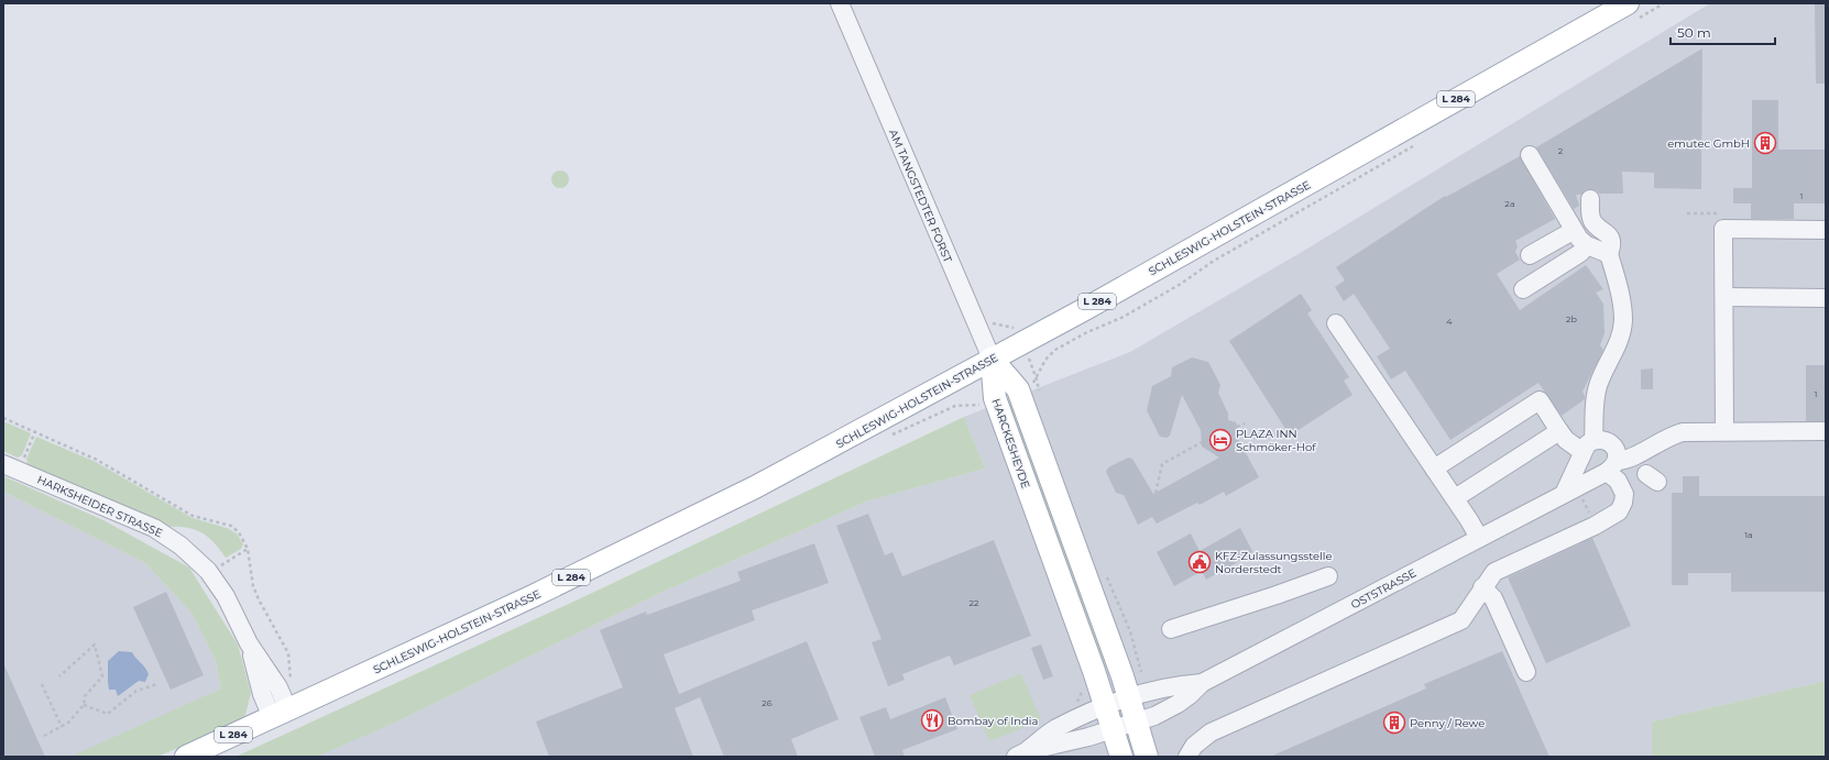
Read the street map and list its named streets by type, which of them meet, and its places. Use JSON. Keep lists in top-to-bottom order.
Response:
{
  "streets": {
    "main road": ["L 284", "SCHLESWIG-HOLSTEIN-STRASSE", "HARCKESHEYDE"],
    "street": ["AM TANGSTEDTER FORST", "HARKSHEIDER STRASSE", "OSTSTRASSE"]
  },
  "crossings": [
    ["AM TANGSTEDTER FORST", "SCHLESWIG-HOLSTEIN-STRASSE"],
    ["AM TANGSTEDTER FORST", "HARCKESHEYDE"],
    ["SCHLESWIG-HOLSTEIN-STRASSE", "HARCKESHEYDE"],
    ["SCHLESWIG-HOLSTEIN-STRASSE", "HARKSHEIDER STRASSE"],
    ["HARCKESHEYDE", "OSTSTRASSE"]
  ],
  "places": {
    "building": ["emutec GmbH", "Penny / Rewe"],
    "hotel": ["PLAZA INN Schmöker-Hof"],
    "public building": ["KFZ-Zulassungsstelle Norderstedt"],
    "restaurant": ["Bombay of India"]
  },
  "house_numbers": [
    "2",
    "1",
    "2a",
    "2b",
    "4",
    "1",
    "1a",
    "22",
    "26"
  ],
  "scale_bar": "50 m"
}
